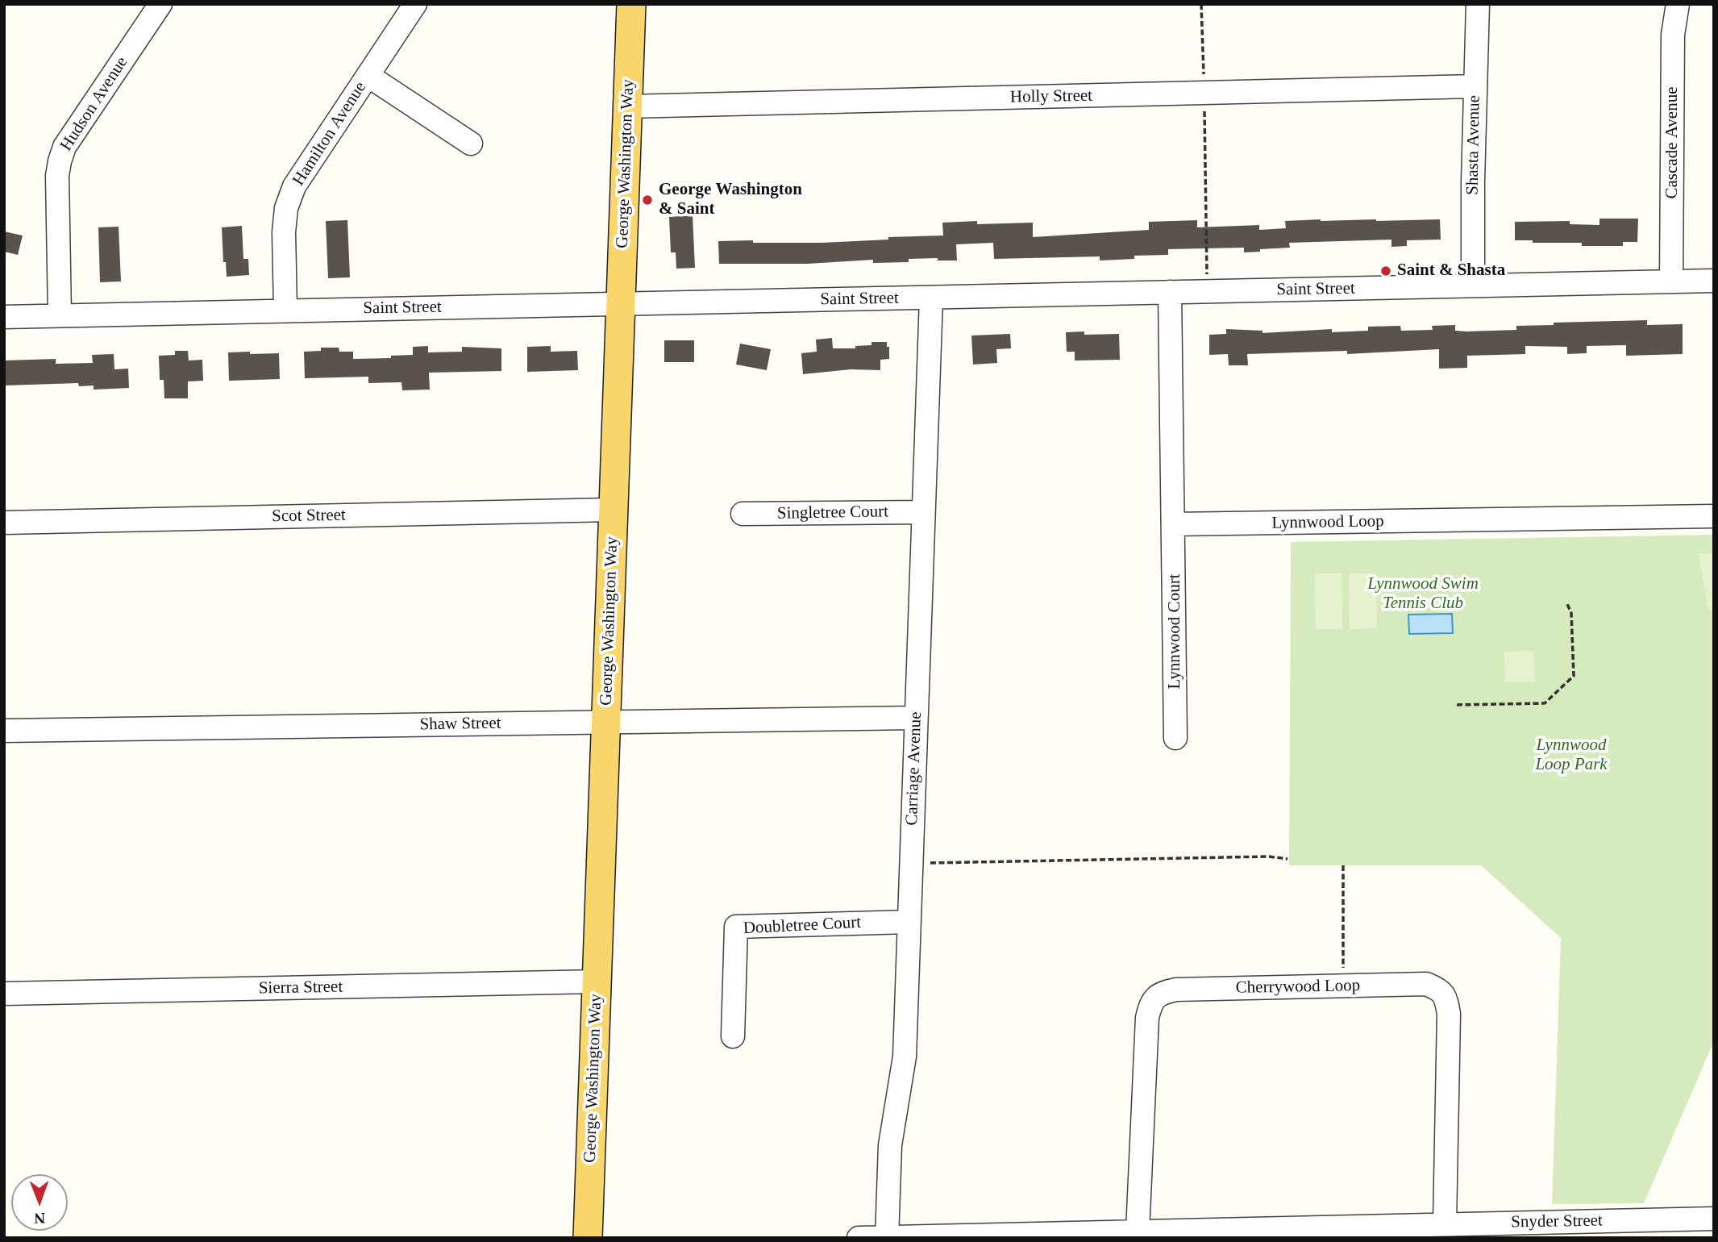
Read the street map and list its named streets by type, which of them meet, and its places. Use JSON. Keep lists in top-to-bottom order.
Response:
{
  "streets": {
    "main road": ["George Washington Way"],
    "street": [
      "Holly Street",
      "Hudson Avenue",
      "Hamilton Avenue",
      "Cascade Avenue",
      "Shasta Avenue",
      "Saint Street",
      "Singletree Court",
      "Scot Street",
      "Lynnwood Loop",
      "Lynnwood Court",
      "Shaw Street",
      "Carriage Avenue",
      "Doubletree Court",
      "Cherrywood Loop",
      "Sierra Street",
      "Snyder Street"
    ]
  },
  "crossings": [
    ["Holly Street", "Shasta Avenue"],
    ["Holly Street", "George Washington Way"],
    ["Hudson Avenue", "Saint Street"],
    ["Hamilton Avenue", "Saint Street"],
    ["Cascade Avenue", "Saint Street"],
    ["Shasta Avenue", "Saint Street"],
    ["George Washington Way", "Saint Street"],
    ["George Washington Way", "Scot Street"],
    ["George Washington Way", "Shaw Street"],
    ["George Washington Way", "Sierra Street"],
    ["Saint Street", "Carriage Avenue"],
    ["Singletree Court", "Carriage Avenue"],
    ["Lynnwood Loop", "Lynnwood Court"],
    ["Shaw Street", "Carriage Avenue"],
    ["Carriage Avenue", "Doubletree Court"],
    ["Carriage Avenue", "Snyder Street"],
    ["Cherrywood Loop", "Snyder Street"]
  ],
  "parks": ["Lynnwood Swim Tennis Club", "Lynnwood Loop Park"],
  "places": ["George Washington & Saint", "Saint & Shasta"],
  "north": "bottom"
}
